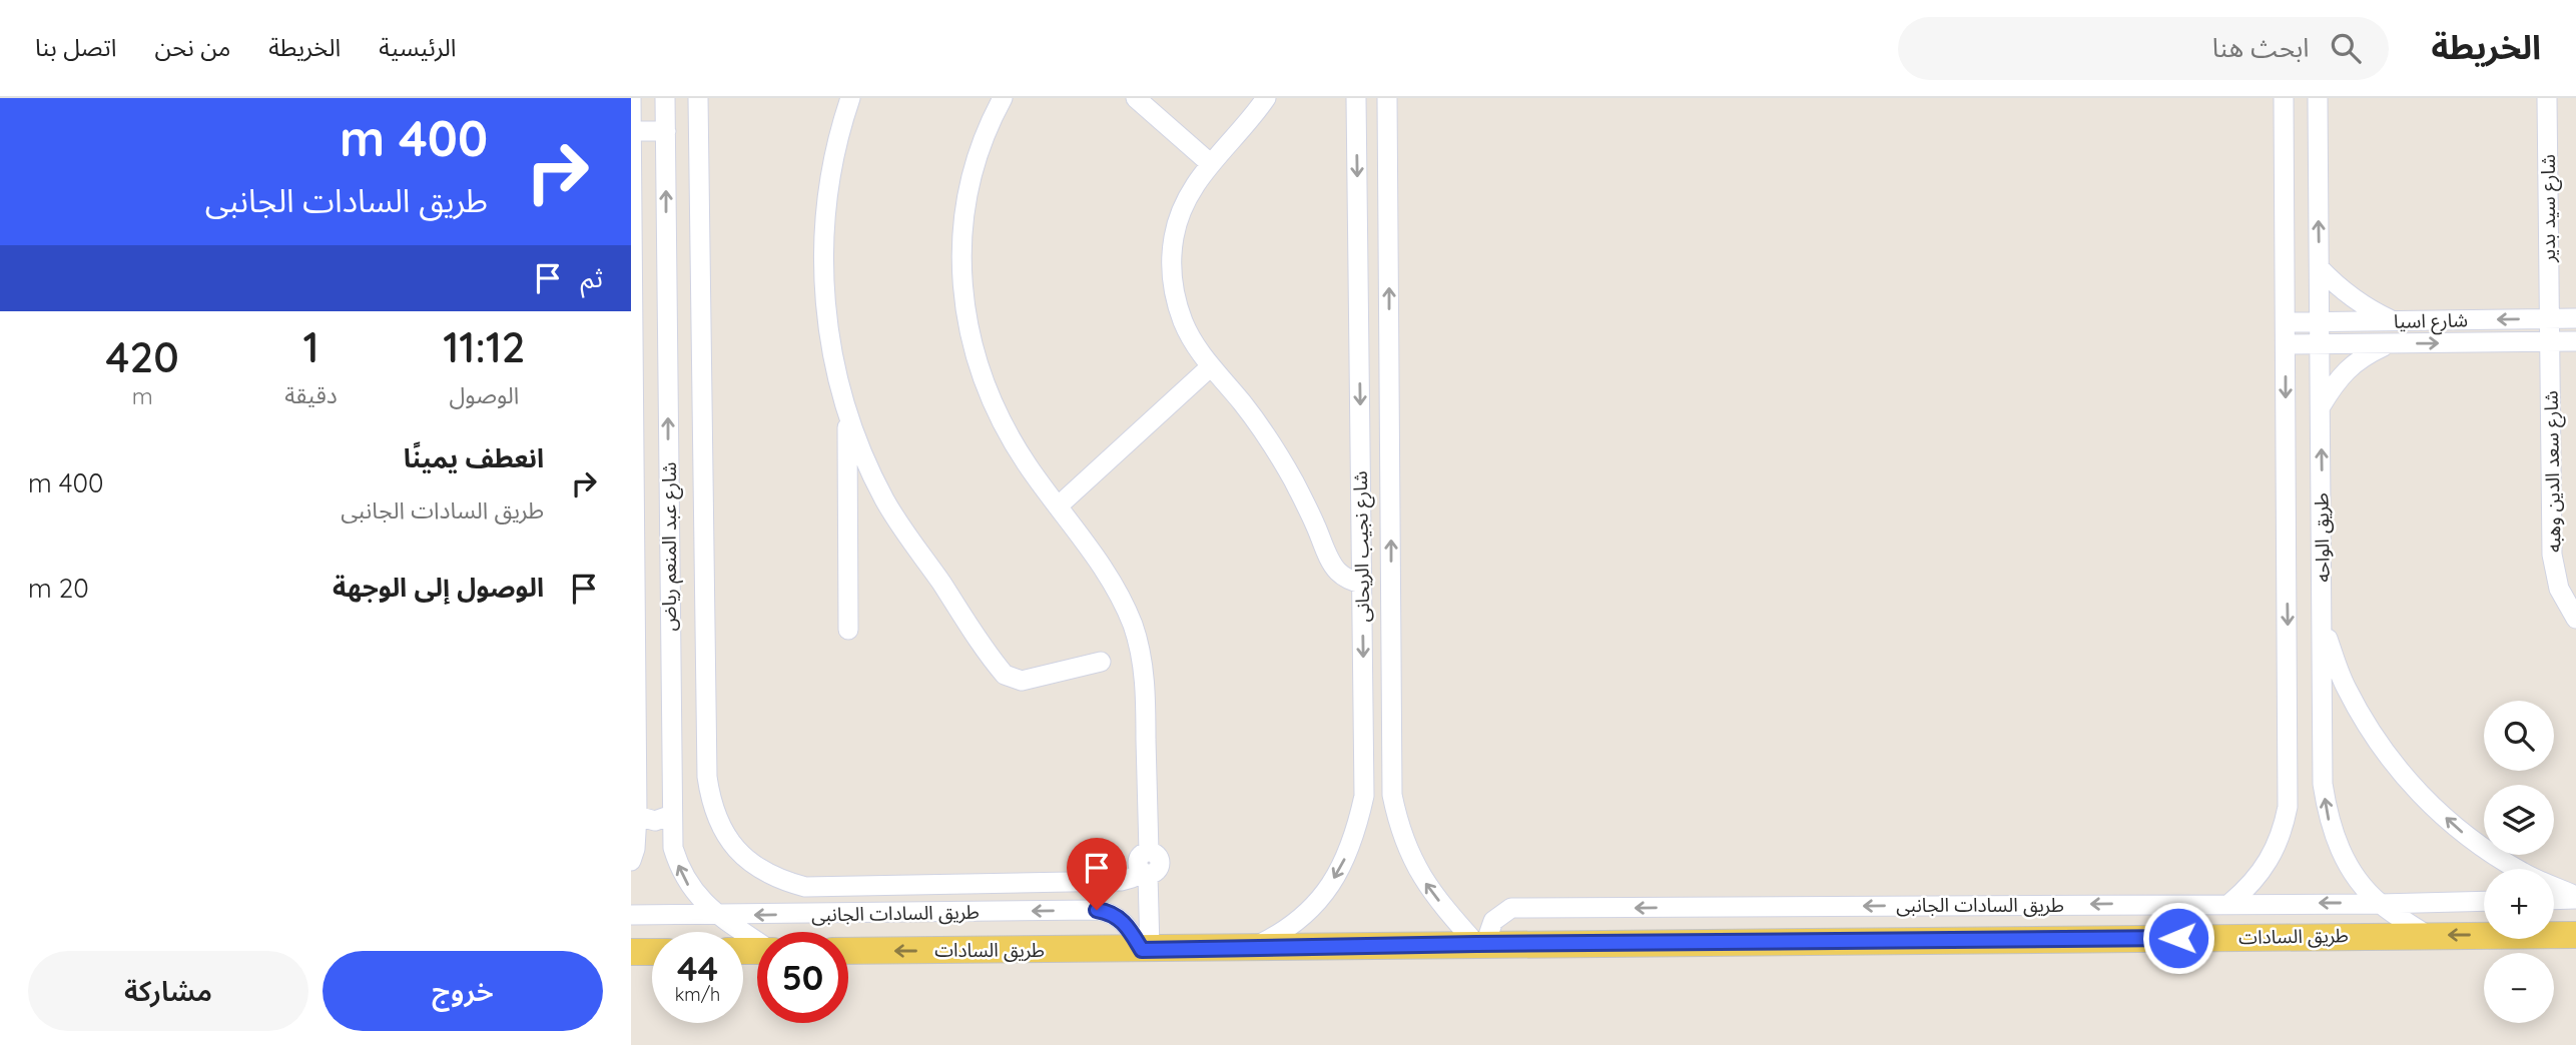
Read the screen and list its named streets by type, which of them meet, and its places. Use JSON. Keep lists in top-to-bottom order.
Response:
{
  "streets": {
    "main road": ["طريق السادات"],
    "street": [
      "شارع سيد بدير",
      "شارع اسيا",
      "شارع سعد الدين وهبه",
      "طريق الواحه",
      "شارع عبد المنعم رياض",
      "شارع نجيب الريحانى",
      "طريق السادات الجانبى"
    ]
  },
  "crossings": [
    ["شارع سيد بدير", "شارع اسيا"],
    ["شارع سيد بدير", "شارع سعد الدين وهبه"],
    ["شارع اسيا", "شارع سعد الدين وهبه"],
    ["شارع اسيا", "طريق الواحه"],
    ["طريق الواحه", "طريق السادات الجانبى"],
    ["طريق الواحه", "طريق السادات"],
    ["شارع عبد المنعم رياض", "طريق السادات الجانبى"],
    ["شارع نجيب الريحانى", "طريق السادات الجانبى"],
    ["شارع نجيب الريحانى", "طريق السادات"],
    ["طريق السادات الجانبى", "طريق السادات"]
  ],
  "one_way": ["طريق السادات الجانبى"],
  "page": {
    "header": "الخريطة",
    "search": "ابحث هنا",
    "nav": [
      "الرئيسية",
      "الخريطة",
      "من نحن",
      "اتصل بنا"
    ],
    "turn": ["400 m", "طريق السادات الجانبى"],
    "then": "ثم",
    "eta": [
      "11:12",
      "الوصول",
      "1",
      "دقيقة",
      "420",
      "m"
    ],
    "list": [
      {
        "name": "انعطف يمينًا",
        "note": "طريق السادات الجانبى",
        "value": "400 m"
      },
      {
        "name": "الوصول إلى الوجهة",
        "value": "20 m"
      }
    ],
    "map_buttons": ["+", "−"],
    "speed": "44 km/h",
    "limit": "50",
    "buttons": ["خروج", "مشاركة"]
  }
}
